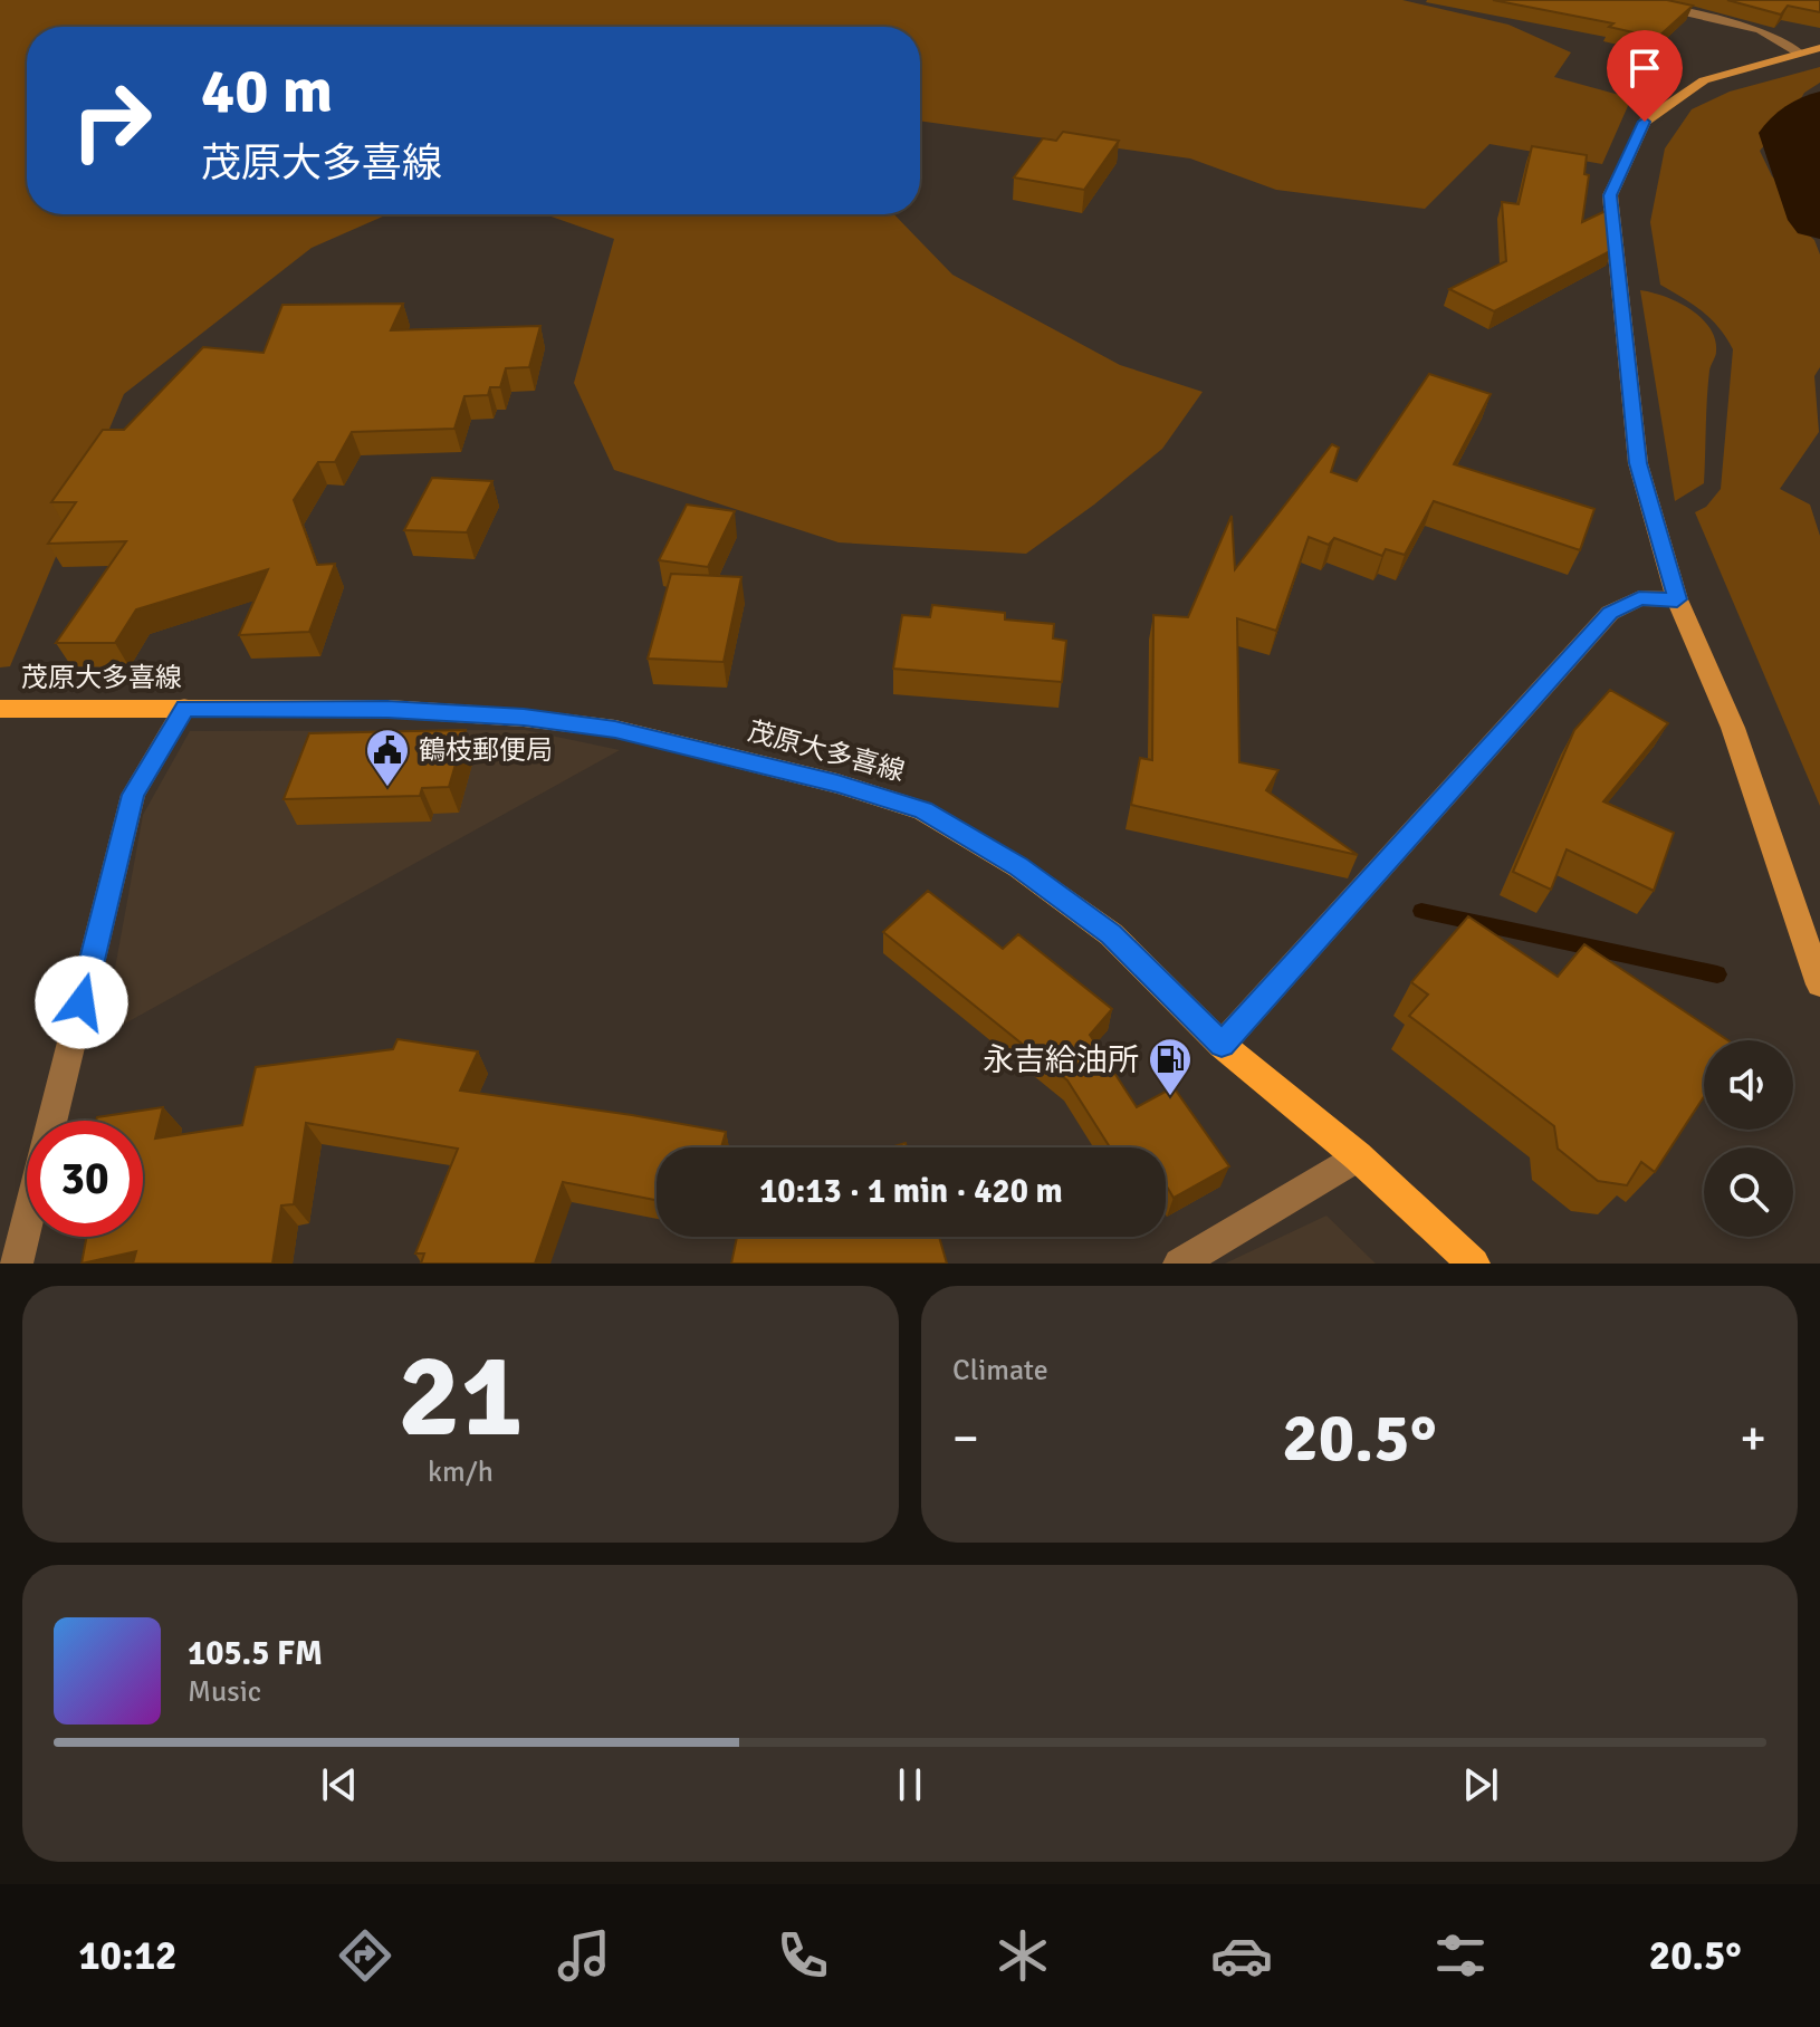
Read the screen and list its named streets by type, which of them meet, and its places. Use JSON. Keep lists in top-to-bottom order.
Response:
{
  "streets": {
    "main road": ["茂原大多喜線"]
  },
  "places": {
    "public building": ["鶴枝郵便局"],
    "fuel station": ["永吉給油所"]
  },
  "page": {
    "turn": ["40 m", "茂原大多喜線"],
    "limit": "30",
    "trip": "10:13 · 1 min · 420 m",
    "tile": [
      ["21", "km/h"],
      "Climate"
    ],
    "heat": ["−", "20.5°", "+"],
    "song": ["105.5 FM", "Music"],
    "tabs": ["10:12", "20.5°"]
  }
}
